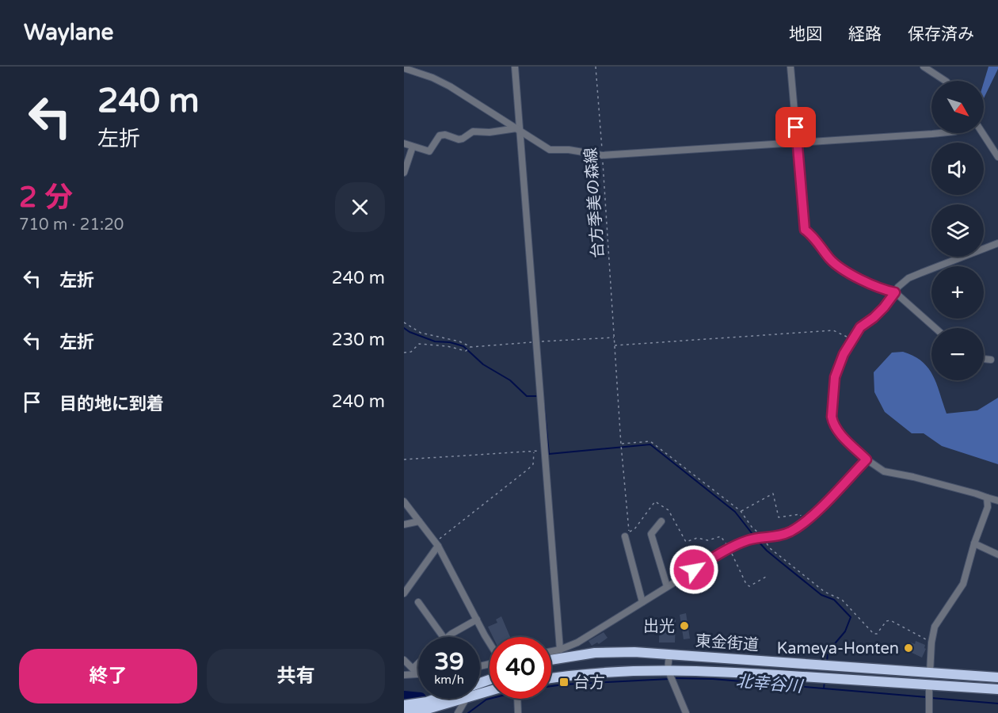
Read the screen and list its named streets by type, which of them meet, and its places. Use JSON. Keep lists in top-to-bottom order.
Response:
{
  "streets": {
    "highway": ["東金街道"],
    "path": ["台方季美の森線"]
  },
  "water": ["北幸谷川"],
  "places": {
    "other": ["出光", "Kameya-Honten"],
    "transit": ["台方"]
  },
  "north": "bottom right",
  "page": {
    "header": "Waylane",
    "nav": ["地図", "経路", "保存済み"],
    "turn": ["240 m", "左折"],
    "map_buttons": ["+", "−"],
    "heading": ["2 分", "710 m · 21:20"],
    "list": [
      {
        "name": "左折",
        "value": "240 m"
      },
      {
        "name": "左折",
        "value": "230 m"
      },
      {
        "name": "目的地に到着",
        "value": "240 m"
      }
    ],
    "speed": "39 km/h",
    "limit": "40",
    "buttons": ["終了", "共有"]
  }
}
